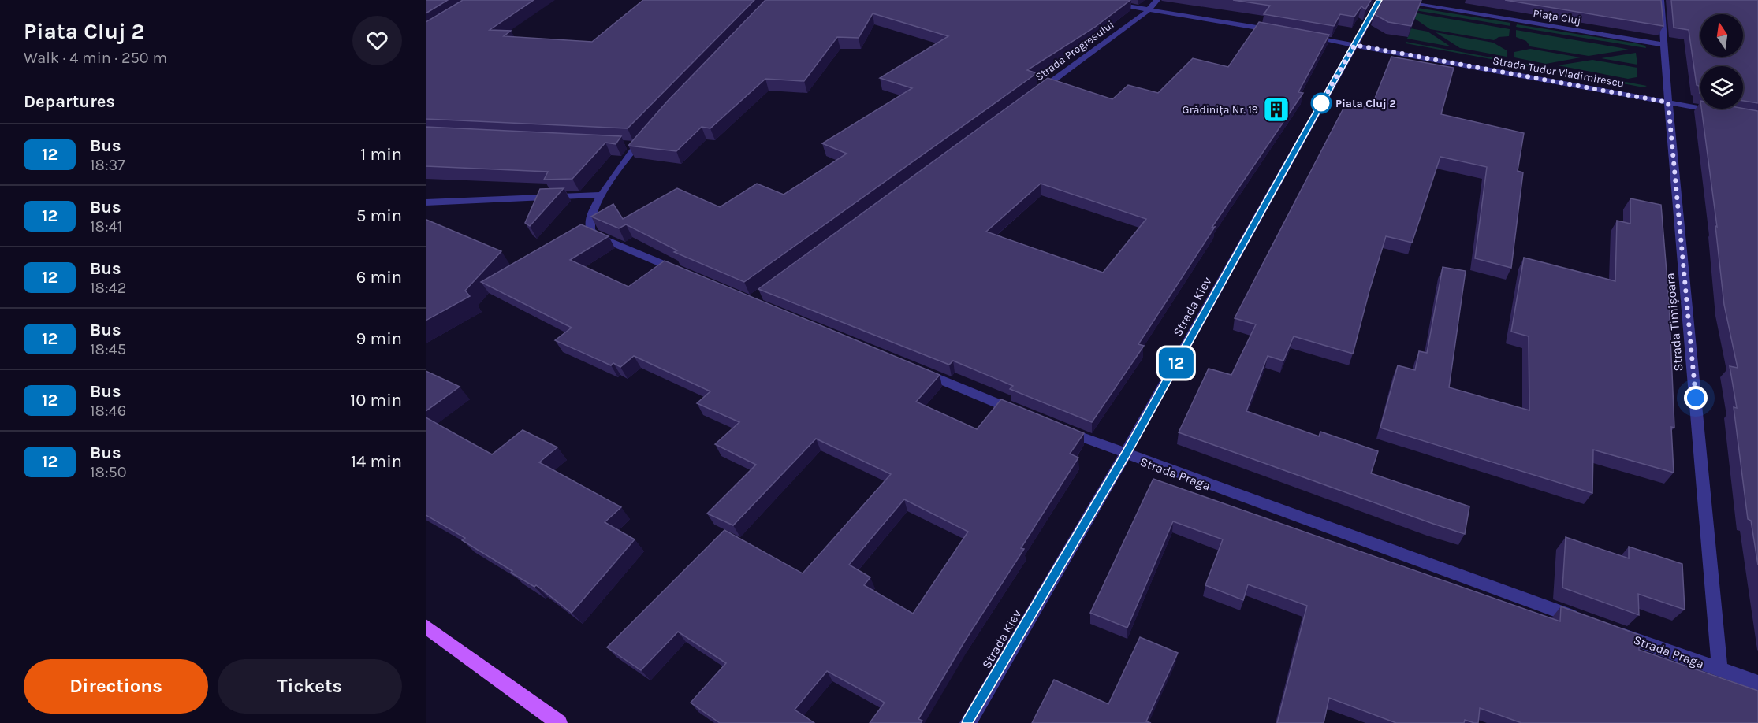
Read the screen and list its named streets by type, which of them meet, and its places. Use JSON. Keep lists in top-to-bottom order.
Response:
{
  "streets": {
    "street": [
      "Piața Cluj",
      "Strada Progresului",
      "Strada Tudor Vladimirescu",
      "Strada Kiev",
      "Strada Timișoara",
      "Strada Praga"
    ]
  },
  "crossings": [
    ["Piața Cluj", "Strada Timișoara"],
    ["Strada Tudor Vladimirescu", "Strada Kiev"],
    ["Strada Tudor Vladimirescu", "Strada Timișoara"],
    ["Strada Kiev", "Strada Praga"],
    ["Strada Timișoara", "Strada Praga"]
  ],
  "places": {
    "other": ["Piata Cluj 2"],
    "building": ["Grădinița Nr. 19"]
  },
  "lines": ["bus line 12"],
  "north": "top",
  "page": {
    "heading": [
      ["Piata Cluj 2", "Walk · 4 min · 250 m"],
      "Departures"
    ],
    "on_map": "12",
    "list": [
      {
        "mark": "12",
        "name": "Bus",
        "note": "18:37",
        "value": "1 min"
      },
      {
        "mark": "12",
        "name": "Bus",
        "note": "18:41",
        "value": "5 min"
      },
      {
        "mark": "12",
        "name": "Bus",
        "note": "18:42",
        "value": "6 min"
      },
      {
        "mark": "12",
        "name": "Bus",
        "note": "18:45",
        "value": "9 min"
      },
      {
        "mark": "12",
        "name": "Bus",
        "note": "18:46",
        "value": "10 min"
      },
      {
        "mark": "12",
        "name": "Bus",
        "note": "18:50",
        "value": "14 min"
      }
    ],
    "buttons": ["Directions", "Tickets"]
  }
}
